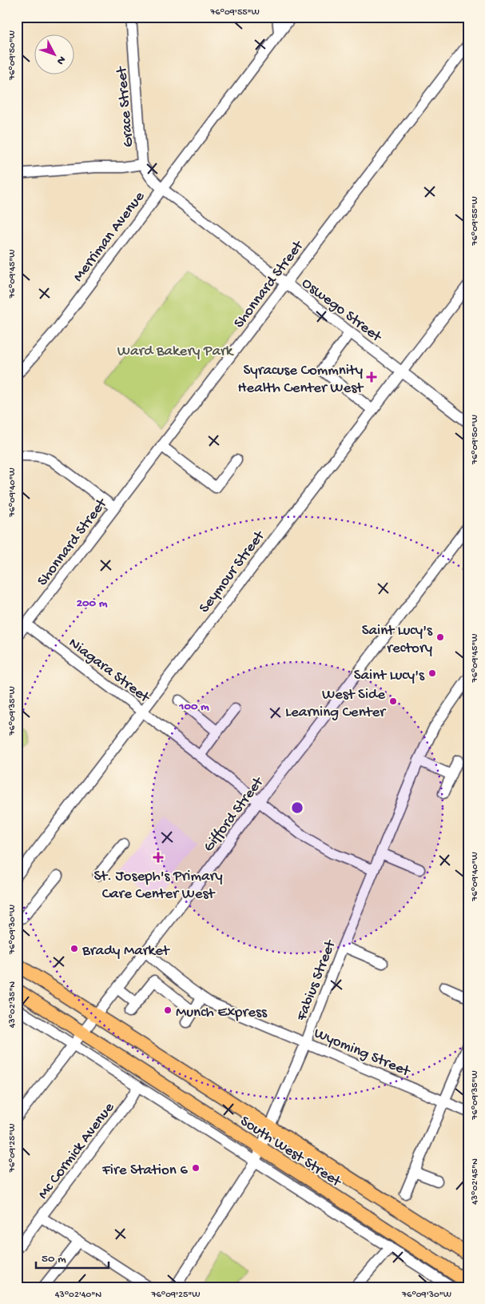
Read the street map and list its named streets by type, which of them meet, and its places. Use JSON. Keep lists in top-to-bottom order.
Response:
{
  "streets": {
    "main road": ["South West Street"],
    "street": [
      "Grace Street",
      "Merriman Avenue",
      "Shonnard Street",
      "Oswego Street",
      "Seymour Street",
      "Niagara Street",
      "Gifford Street",
      "Fabius Street",
      "Wyoming Street",
      "Mc Cormick Avenue"
    ]
  },
  "crossings": [
    ["Grace Street", "Merriman Avenue"],
    ["Grace Street", "Oswego Street"],
    ["Merriman Avenue", "Oswego Street"],
    ["Shonnard Street", "Oswego Street"],
    ["Shonnard Street", "Niagara Street"],
    ["Oswego Street", "Seymour Street"],
    ["Seymour Street", "Niagara Street"],
    ["Niagara Street", "Gifford Street"],
    ["Niagara Street", "Fabius Street"],
    ["Gifford Street", "Wyoming Street"],
    ["Gifford Street", "South West Street"],
    ["Fabius Street", "Wyoming Street"],
    ["Fabius Street", "South West Street"],
    ["Mc Cormick Avenue", "South West Street"]
  ],
  "parks": ["Ward Bakery Park"],
  "places": {
    "health": ["Syracuse Commnity Health Center West", "St. Joseph's Primary Care Center West"],
    "other": [
      "Saint Lucy's rectory",
      "Saint Lucy's",
      "West Side Learning Center",
      "Brady Market",
      "Munch Express",
      "Fire Station 6"
    ]
  },
  "scale_bar": "50 m",
  "north": "bottom right",
  "coordinates": [
    "76°09'55\"W",
    "76°09'50\"W",
    "76°09'45\"W",
    "76°09'40\"W",
    "76°09'35\"W",
    "76°09'30\"W",
    "43°02'35\"N",
    "76°09'25\"W",
    "43°02'45\"N",
    "43°02'40\"N"
  ],
  "rings": ["200 m", "100 m"]
}
